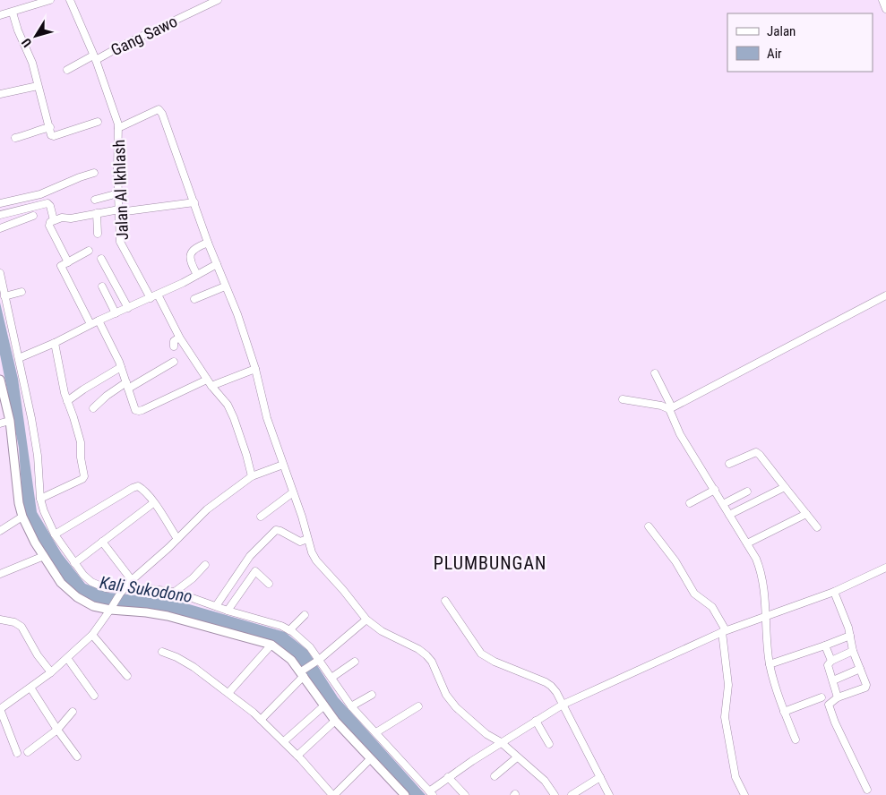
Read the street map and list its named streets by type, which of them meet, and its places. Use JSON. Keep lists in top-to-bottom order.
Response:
{
  "streets": {
    "street": ["Gang Sawo", "Jalan Al Ikhlash"]
  },
  "crossings": [
    ["Gang Sawo", "Jalan Al Ikhlash"]
  ],
  "districts": ["PLUMBUNGAN"],
  "water": ["Kali Sukodono"],
  "legend": ["Jalan", "Air"],
  "north": "bottom left"
}
